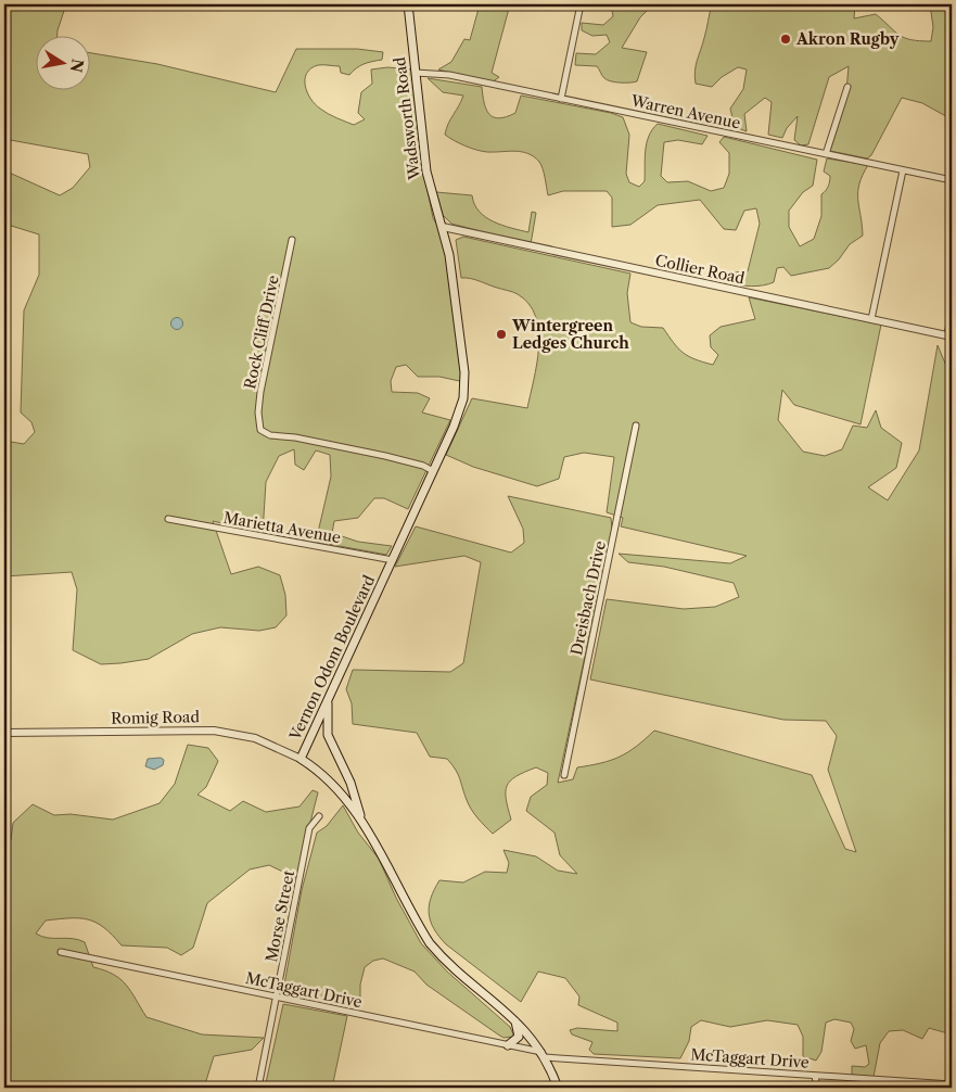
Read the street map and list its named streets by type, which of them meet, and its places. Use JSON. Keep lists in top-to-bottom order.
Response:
{
  "streets": {
    "main road": ["Wadsworth Road", "Vernon Odom Boulevard"],
    "street": [
      "Warren Avenue",
      "Collier Road",
      "Rock Cliff Drive",
      "Marietta Avenue",
      "Dreisbach Drive",
      "Romig Road",
      "Morse Street",
      "McTaggart Drive"
    ]
  },
  "crossings": [
    ["Warren Avenue", "Wadsworth Road"],
    ["Wadsworth Road", "Collier Road"],
    ["Wadsworth Road", "Vernon Odom Boulevard"],
    ["Collier Road", "Vernon Odom Boulevard"],
    ["Rock Cliff Drive", "Vernon Odom Boulevard"],
    ["Marietta Avenue", "Vernon Odom Boulevard"],
    ["Vernon Odom Boulevard", "Romig Road"],
    ["Vernon Odom Boulevard", "McTaggart Drive"],
    ["Morse Street", "McTaggart Drive"]
  ],
  "places": ["Akron Rugby", "Wintergreen Ledges Church"],
  "north": "right"
}
